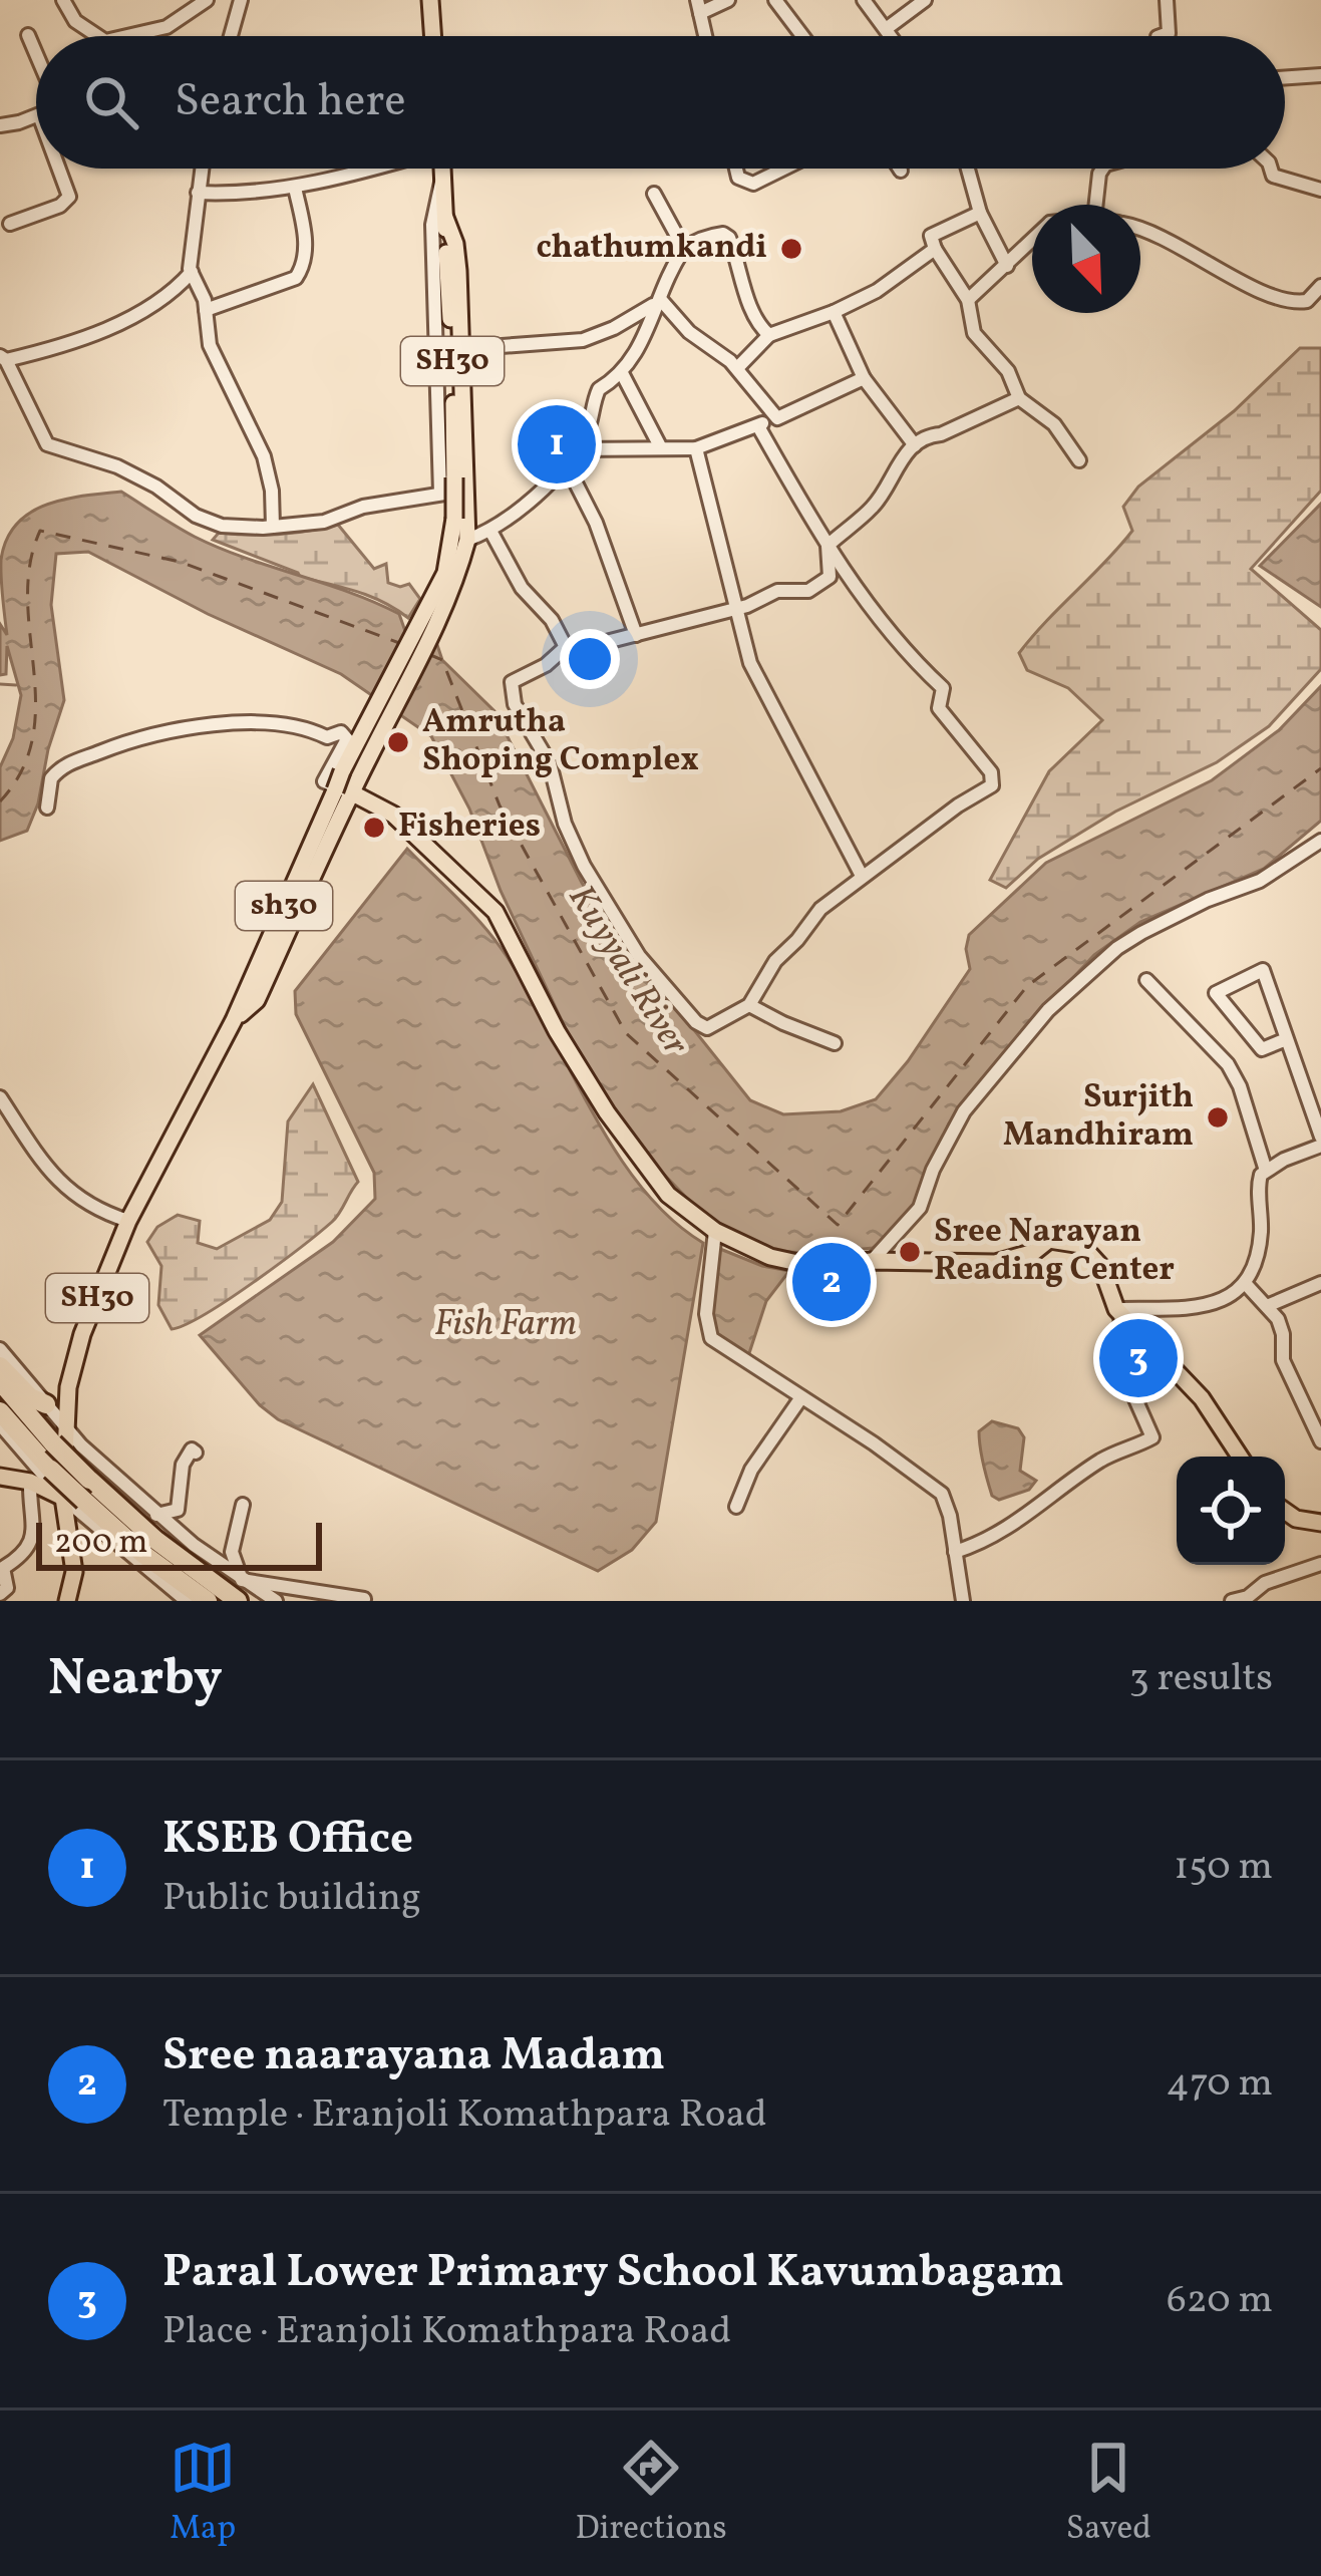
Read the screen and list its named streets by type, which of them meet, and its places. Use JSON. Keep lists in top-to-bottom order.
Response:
{
  "streets": {
    "main road": ["SH30", "sh30"]
  },
  "crossings": [
    ["SH30", "sh30"]
  ],
  "water": ["Kuyyali River", "Fish Farm"],
  "places": [
    "chathumkandi",
    "Amrutha Shoping Complex",
    "Fisheries",
    "Surjith Mandhiram",
    "Sree Narayan Reading Center"
  ],
  "scale_bar": "200 m",
  "north": "bottom right",
  "page": {
    "search": "Search here",
    "pins": ["1", "2", "3"],
    "scale": "200 m",
    "heading": ["Nearby", "3 results"],
    "list": [
      {
        "mark": "1",
        "name": "KSEB Office",
        "note": "Public building",
        "value": "150 m"
      },
      {
        "mark": "2",
        "name": "Sree naarayana Madam",
        "note": "Temple · Eranjoli Komathpara Road",
        "value": "470 m"
      },
      {
        "mark": "3",
        "name": "Paral Lower Primary School Kavumbagam",
        "note": "Place · Eranjoli Komathpara Road",
        "value": "620 m"
      }
    ],
    "nav": ["Map", "Directions", "Saved"]
  }
}
